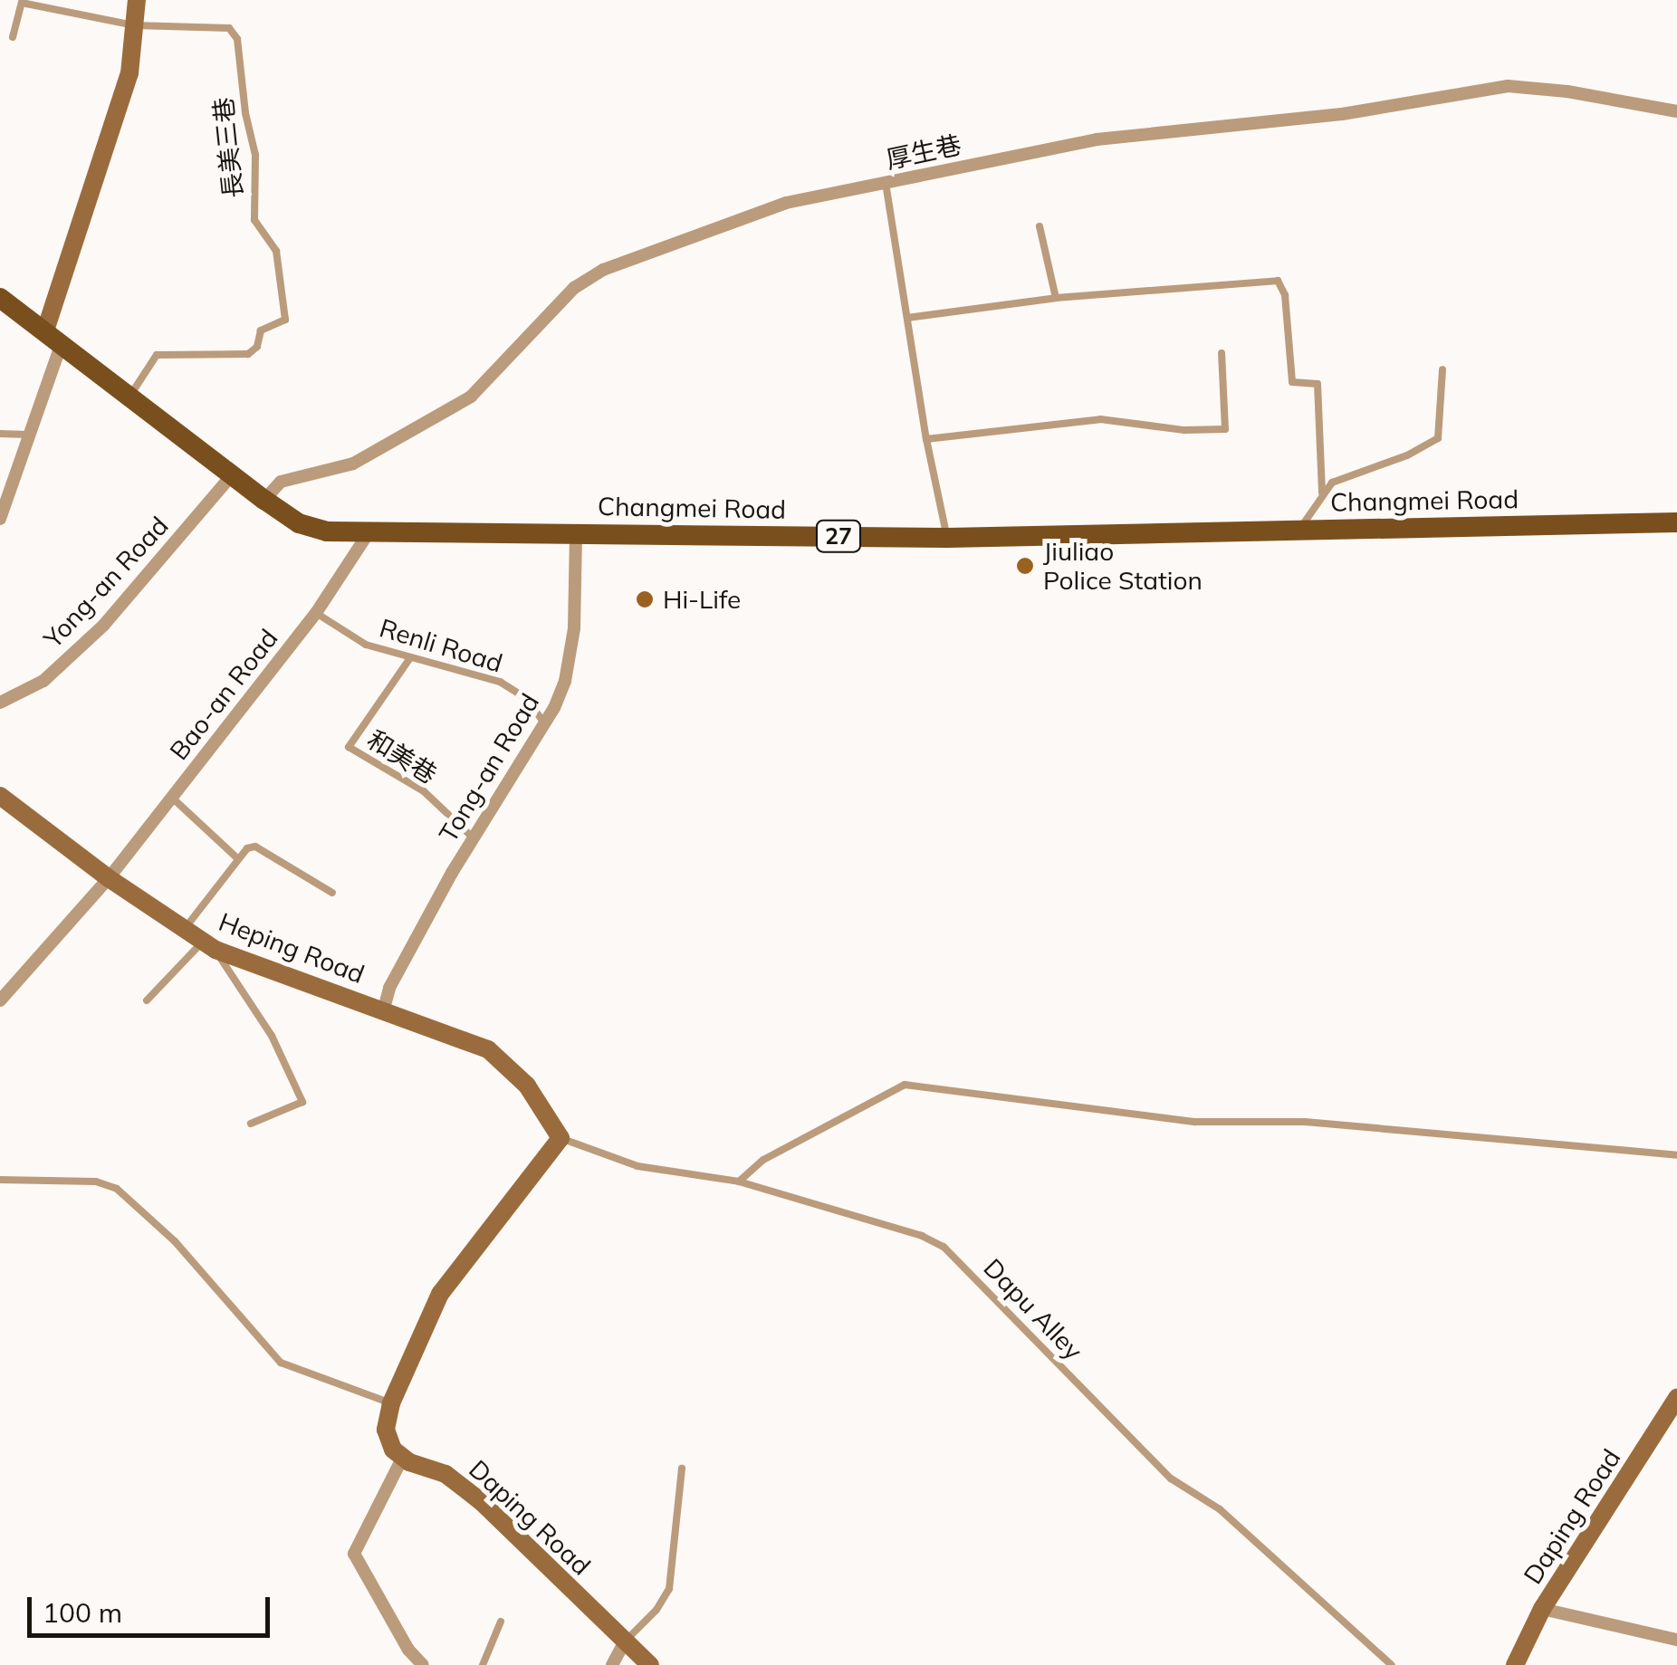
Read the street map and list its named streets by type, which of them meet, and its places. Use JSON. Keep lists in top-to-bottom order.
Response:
{
  "streets": {
    "main road": ["Changmei Road", "27"],
    "street": [
      "厚生巷",
      "Yong-an Road",
      "Bao-an Road",
      "Tong-an Road",
      "Heping Road",
      "Daping Road"
    ],
    "lane": [
      "長美三巷",
      "Renli Road",
      "和美巷",
      "Dapu Alley"
    ]
  },
  "crossings": [
    ["長美三巷", "Changmei Road"],
    ["厚生巷", "Changmei Road"],
    ["Changmei Road", "Yong-an Road"],
    ["Changmei Road", "Bao-an Road"],
    ["Changmei Road", "Tong-an Road"],
    ["Renli Road", "Bao-an Road"],
    ["Renli Road", "和美巷"],
    ["Renli Road", "Tong-an Road"],
    ["Bao-an Road", "Heping Road"],
    ["和美巷", "Tong-an Road"],
    ["Tong-an Road", "Heping Road"],
    ["Heping Road", "Dapu Alley"]
  ],
  "places": ["Jiuliao Police Station", "Hi-Life"],
  "scale_bar": "100 m"
}
